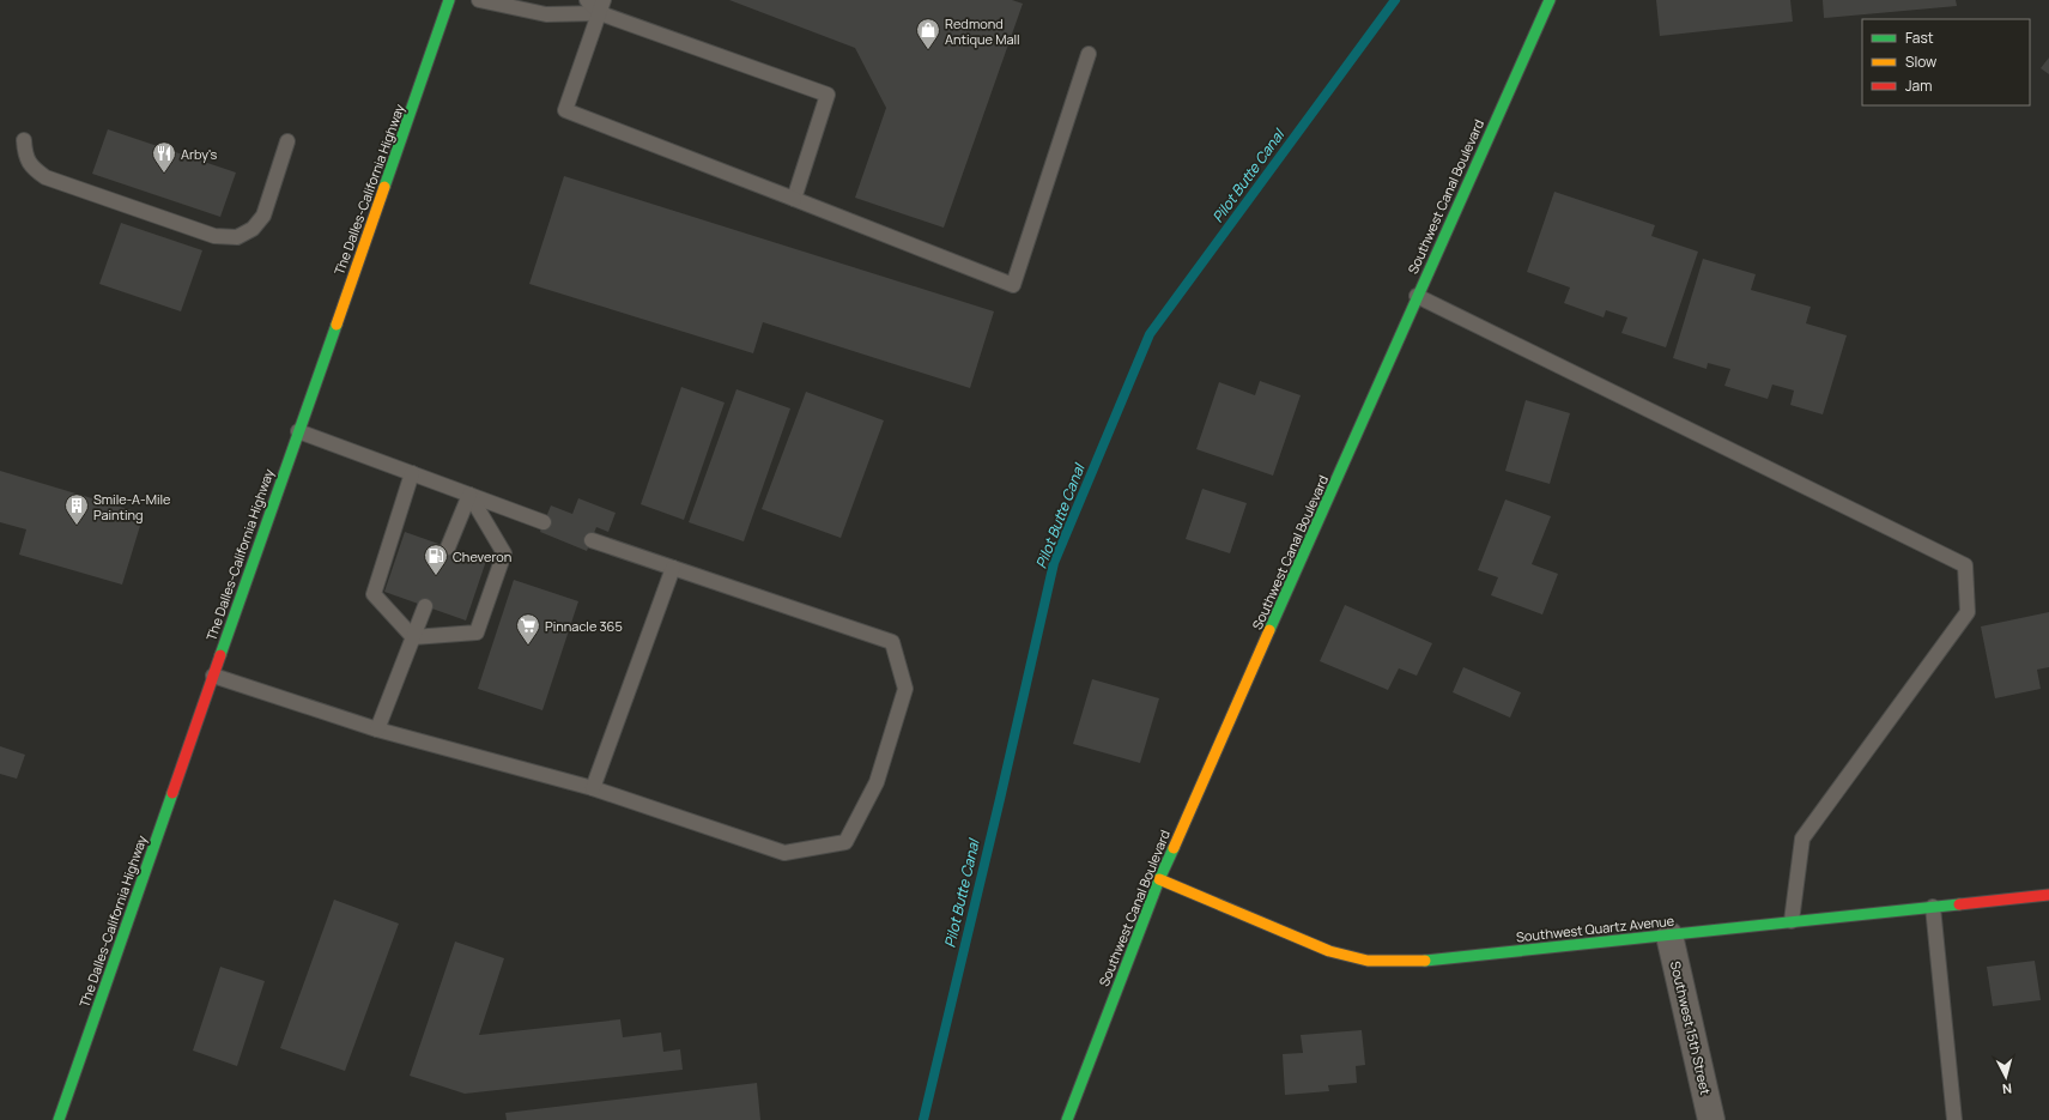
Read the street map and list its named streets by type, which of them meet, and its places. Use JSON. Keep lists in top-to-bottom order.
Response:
{
  "streets": {
    "main road": ["The Dalles-California Highway", "Southwest Canal Boulevard", "Southwest Quartz Avenue"],
    "street": ["Southwest 15th Street"]
  },
  "crossings": [
    ["Southwest Canal Boulevard", "Southwest Quartz Avenue"],
    ["Southwest Quartz Avenue", "Southwest 15th Street"]
  ],
  "water": ["Pilot Butte Canal"],
  "places": {
    "shop": ["Redmond Antique Mall"],
    "restaurant": ["Arby's"],
    "building": ["Smile-A-Mile Painting"],
    "fuel station": ["Cheveron"],
    "supermarket": ["Pinnacle 365"]
  },
  "legend": ["Fast", "Slow", "Jam"],
  "north": "bottom"
}
